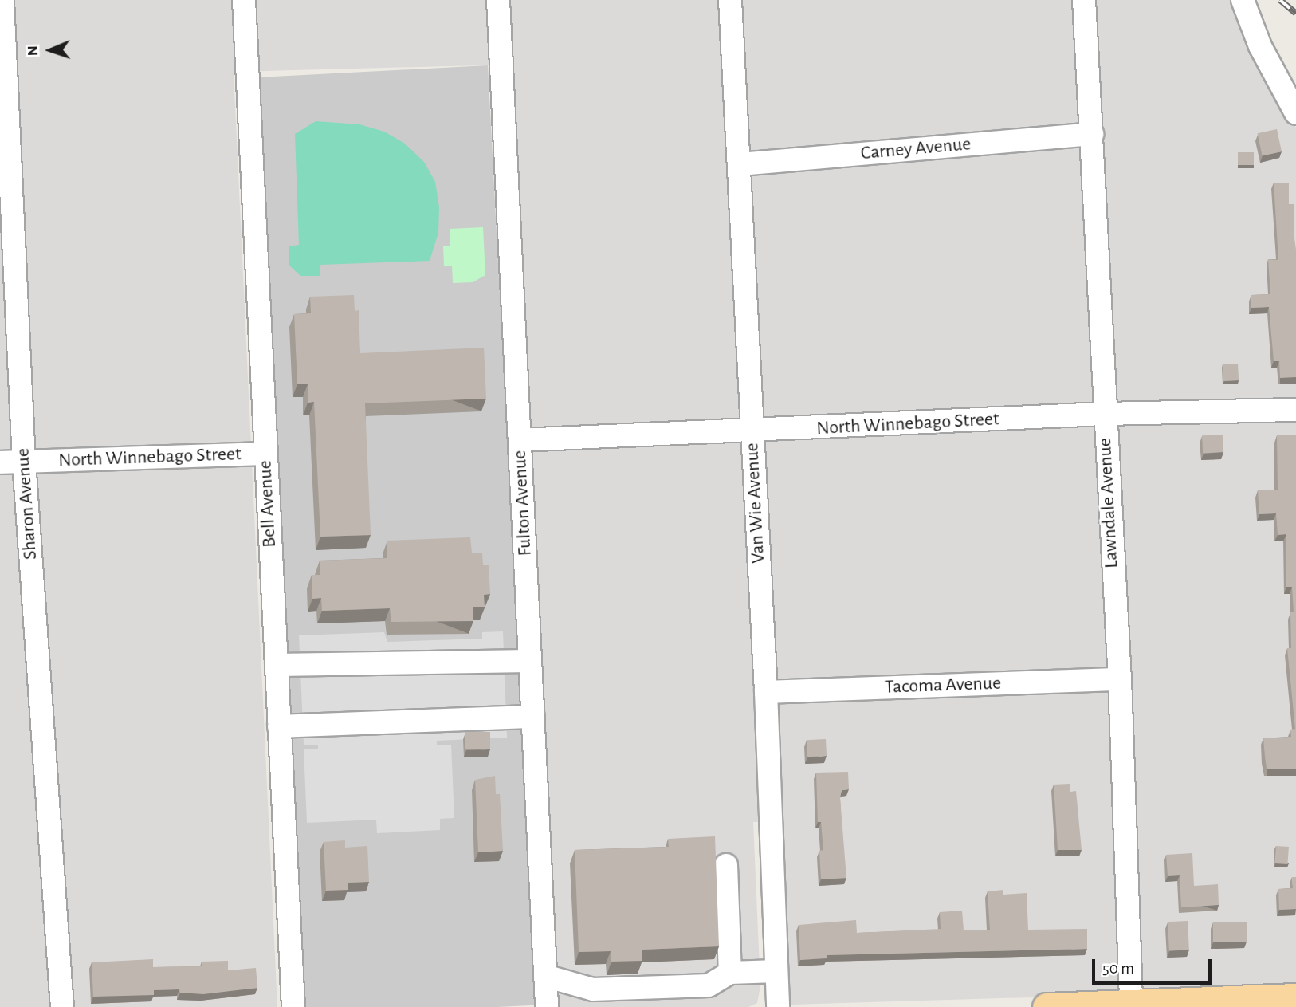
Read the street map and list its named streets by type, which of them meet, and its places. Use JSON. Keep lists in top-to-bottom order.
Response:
{
  "streets": {
    "street": [
      "Carney Avenue",
      "North Winnebago Street",
      "Fulton Avenue",
      "Van Wie Avenue",
      "Lawndale Avenue",
      "Sharon Avenue",
      "Bell Avenue",
      "Tacoma Avenue"
    ]
  },
  "crossings": [
    ["Carney Avenue", "Van Wie Avenue"],
    ["Carney Avenue", "Lawndale Avenue"],
    ["North Winnebago Street", "Fulton Avenue"],
    ["North Winnebago Street", "Van Wie Avenue"],
    ["North Winnebago Street", "Lawndale Avenue"],
    ["North Winnebago Street", "Sharon Avenue"],
    ["North Winnebago Street", "Bell Avenue"],
    ["Van Wie Avenue", "Tacoma Avenue"],
    ["Lawndale Avenue", "Tacoma Avenue"]
  ],
  "scale_bar": "50 m",
  "north": "left"
}
